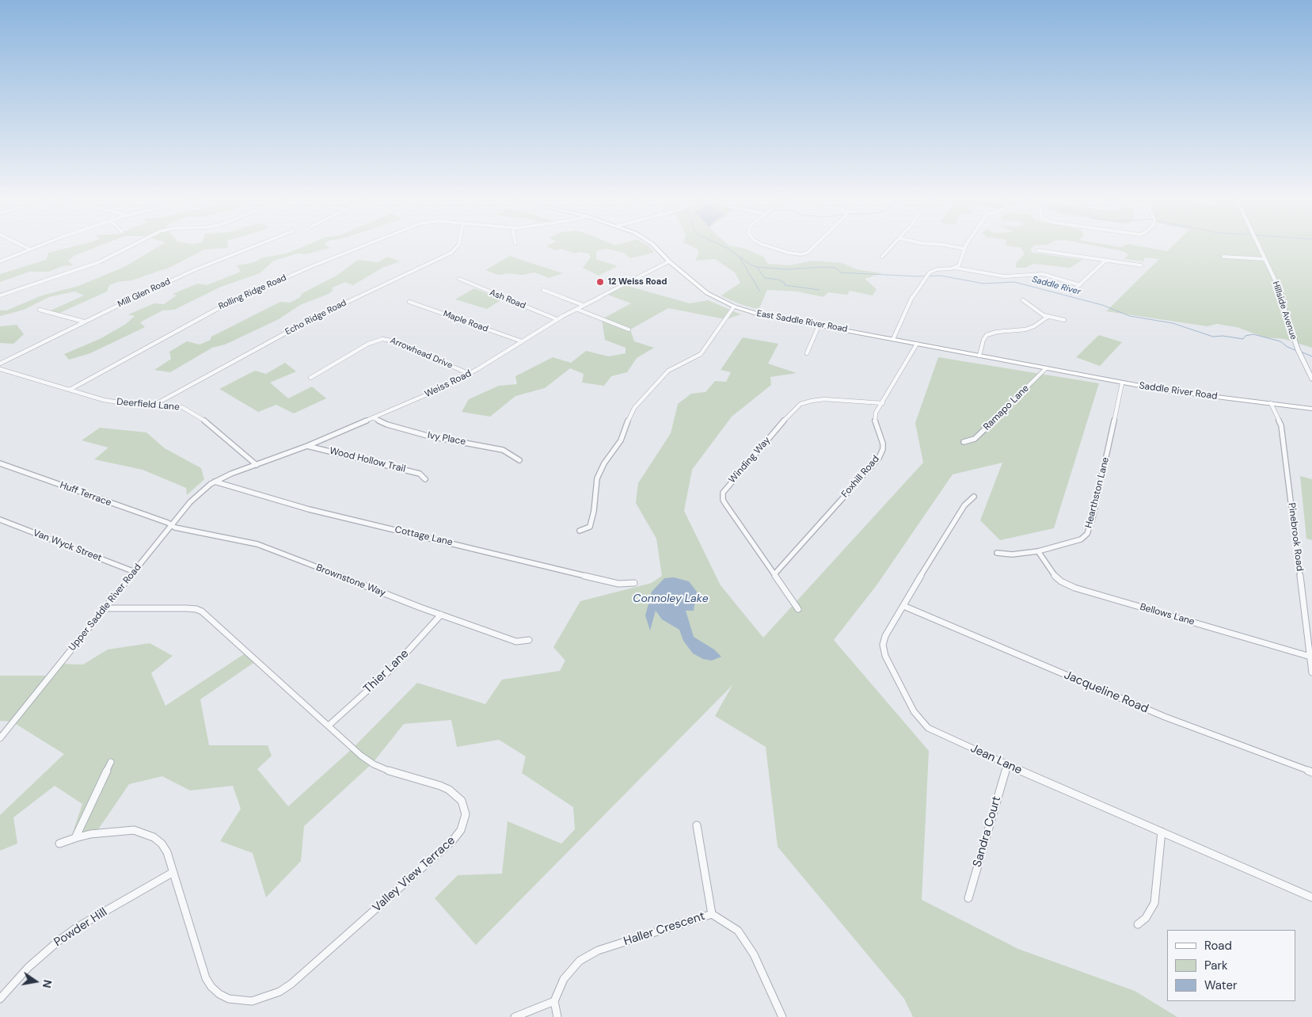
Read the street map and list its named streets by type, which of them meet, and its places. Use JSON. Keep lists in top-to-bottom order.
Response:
{
  "streets": {
    "main road": ["East Saddle River Road", "Saddle River Road"],
    "street": [
      "Rolling Ridge Road",
      "Mill Glen Road",
      "Ash Road",
      "Hillside Avenue",
      "Echo Ridge Road",
      "Maple Road",
      "Arrowhead Drive",
      "Weiss Road",
      "Deerfield Lane",
      "Ramapo Lane",
      "Ivy Place",
      "Wood Hollow Trail",
      "Winding Way",
      "Foxhill Road",
      "Hearthston Lane",
      "Huff Terrace",
      "Cottage Lane",
      "Pinebrook Road",
      "Van Wyck Street",
      "Brownstone Way",
      "Upper Saddle River Road",
      "Bellows Lane",
      "Thier Lane",
      "Jacqueline Road",
      "Jean Lane",
      "Sandra Court",
      "Valley View Terrace",
      "Powder Hill",
      "Haller Crescent"
    ]
  },
  "crossings": [
    ["Rolling Ridge Road", "Deerfield Lane"],
    ["Ash Road", "Weiss Road"],
    ["Echo Ridge Road", "Deerfield Lane"],
    ["Maple Road", "Weiss Road"],
    ["East Saddle River Road", "Weiss Road"],
    ["East Saddle River Road", "Saddle River Road"],
    ["East Saddle River Road", "Ramapo Lane"],
    ["East Saddle River Road", "Foxhill Road"],
    ["Arrowhead Drive", "Weiss Road"],
    ["Weiss Road", "Deerfield Lane"],
    ["Weiss Road", "Ivy Place"],
    ["Weiss Road", "Wood Hollow Trail"],
    ["Weiss Road", "Cottage Lane"],
    ["Weiss Road", "Upper Saddle River Road"],
    ["Saddle River Road", "Ramapo Lane"],
    ["Saddle River Road", "Hearthston Lane"],
    ["Saddle River Road", "Pinebrook Road"],
    ["Winding Way", "Foxhill Road"],
    ["Hearthston Lane", "Bellows Lane"],
    ["Huff Terrace", "Brownstone Way"],
    ["Huff Terrace", "Upper Saddle River Road"],
    ["Cottage Lane", "Upper Saddle River Road"],
    ["Pinebrook Road", "Bellows Lane"],
    ["Van Wyck Street", "Upper Saddle River Road"],
    ["Brownstone Way", "Upper Saddle River Road"],
    ["Brownstone Way", "Thier Lane"],
    ["Upper Saddle River Road", "Valley View Terrace"],
    ["Thier Lane", "Valley View Terrace"],
    ["Jacqueline Road", "Jean Lane"],
    ["Jean Lane", "Sandra Court"],
    ["Valley View Terrace", "Powder Hill"]
  ],
  "water": ["Saddle River", "Connoley Lake"],
  "places": ["12 Weiss Road"],
  "legend": ["Road", "Park", "Water"],
  "north": "right"
}
